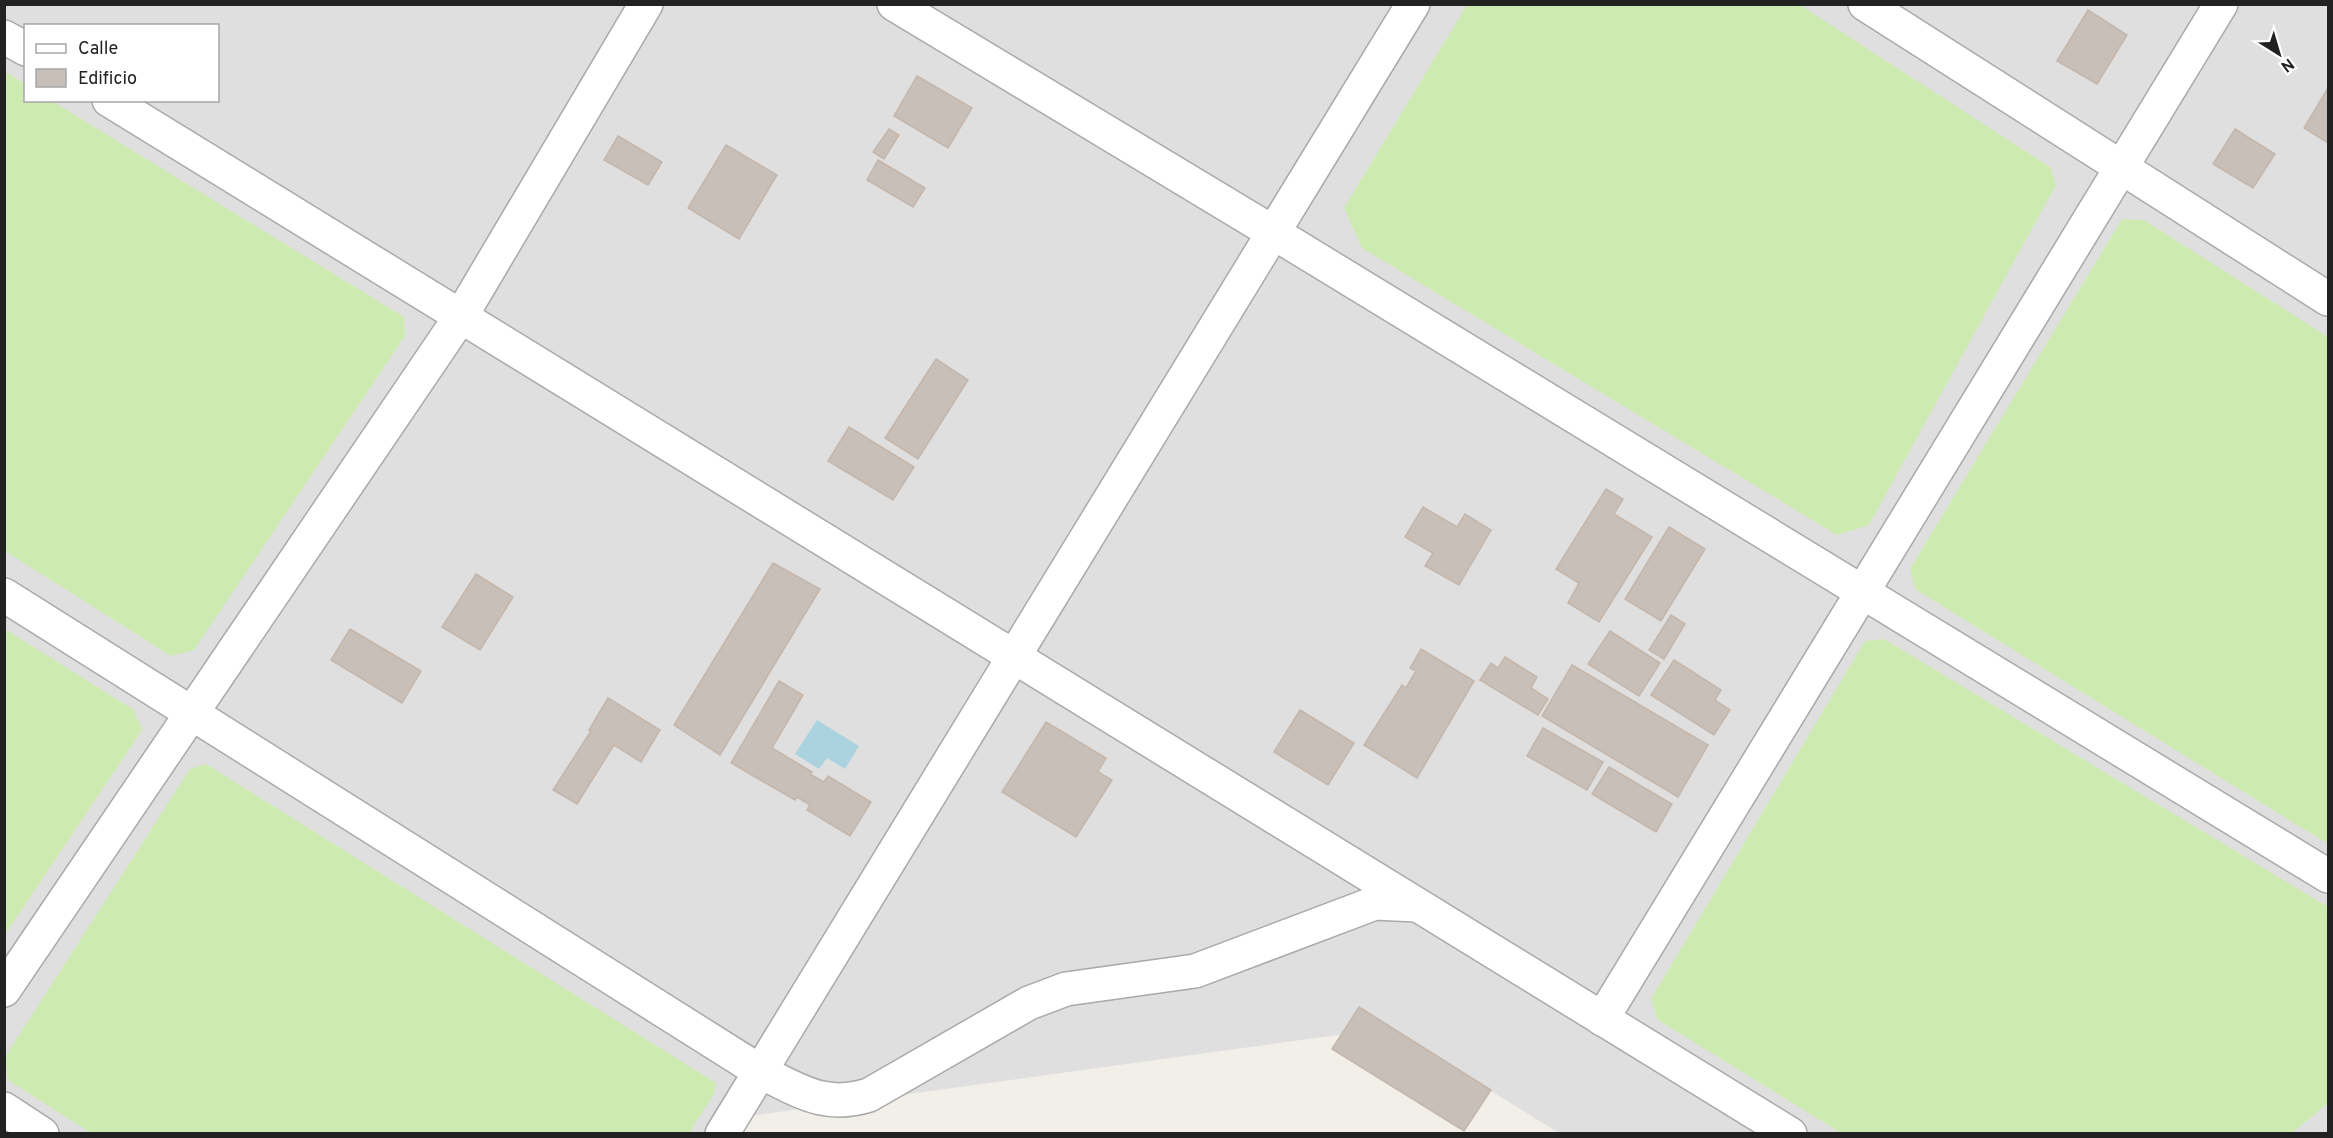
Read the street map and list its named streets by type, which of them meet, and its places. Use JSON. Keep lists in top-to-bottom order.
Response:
{
  "legend": ["Calle", "Edificio"],
  "north": "bottom right"
}
